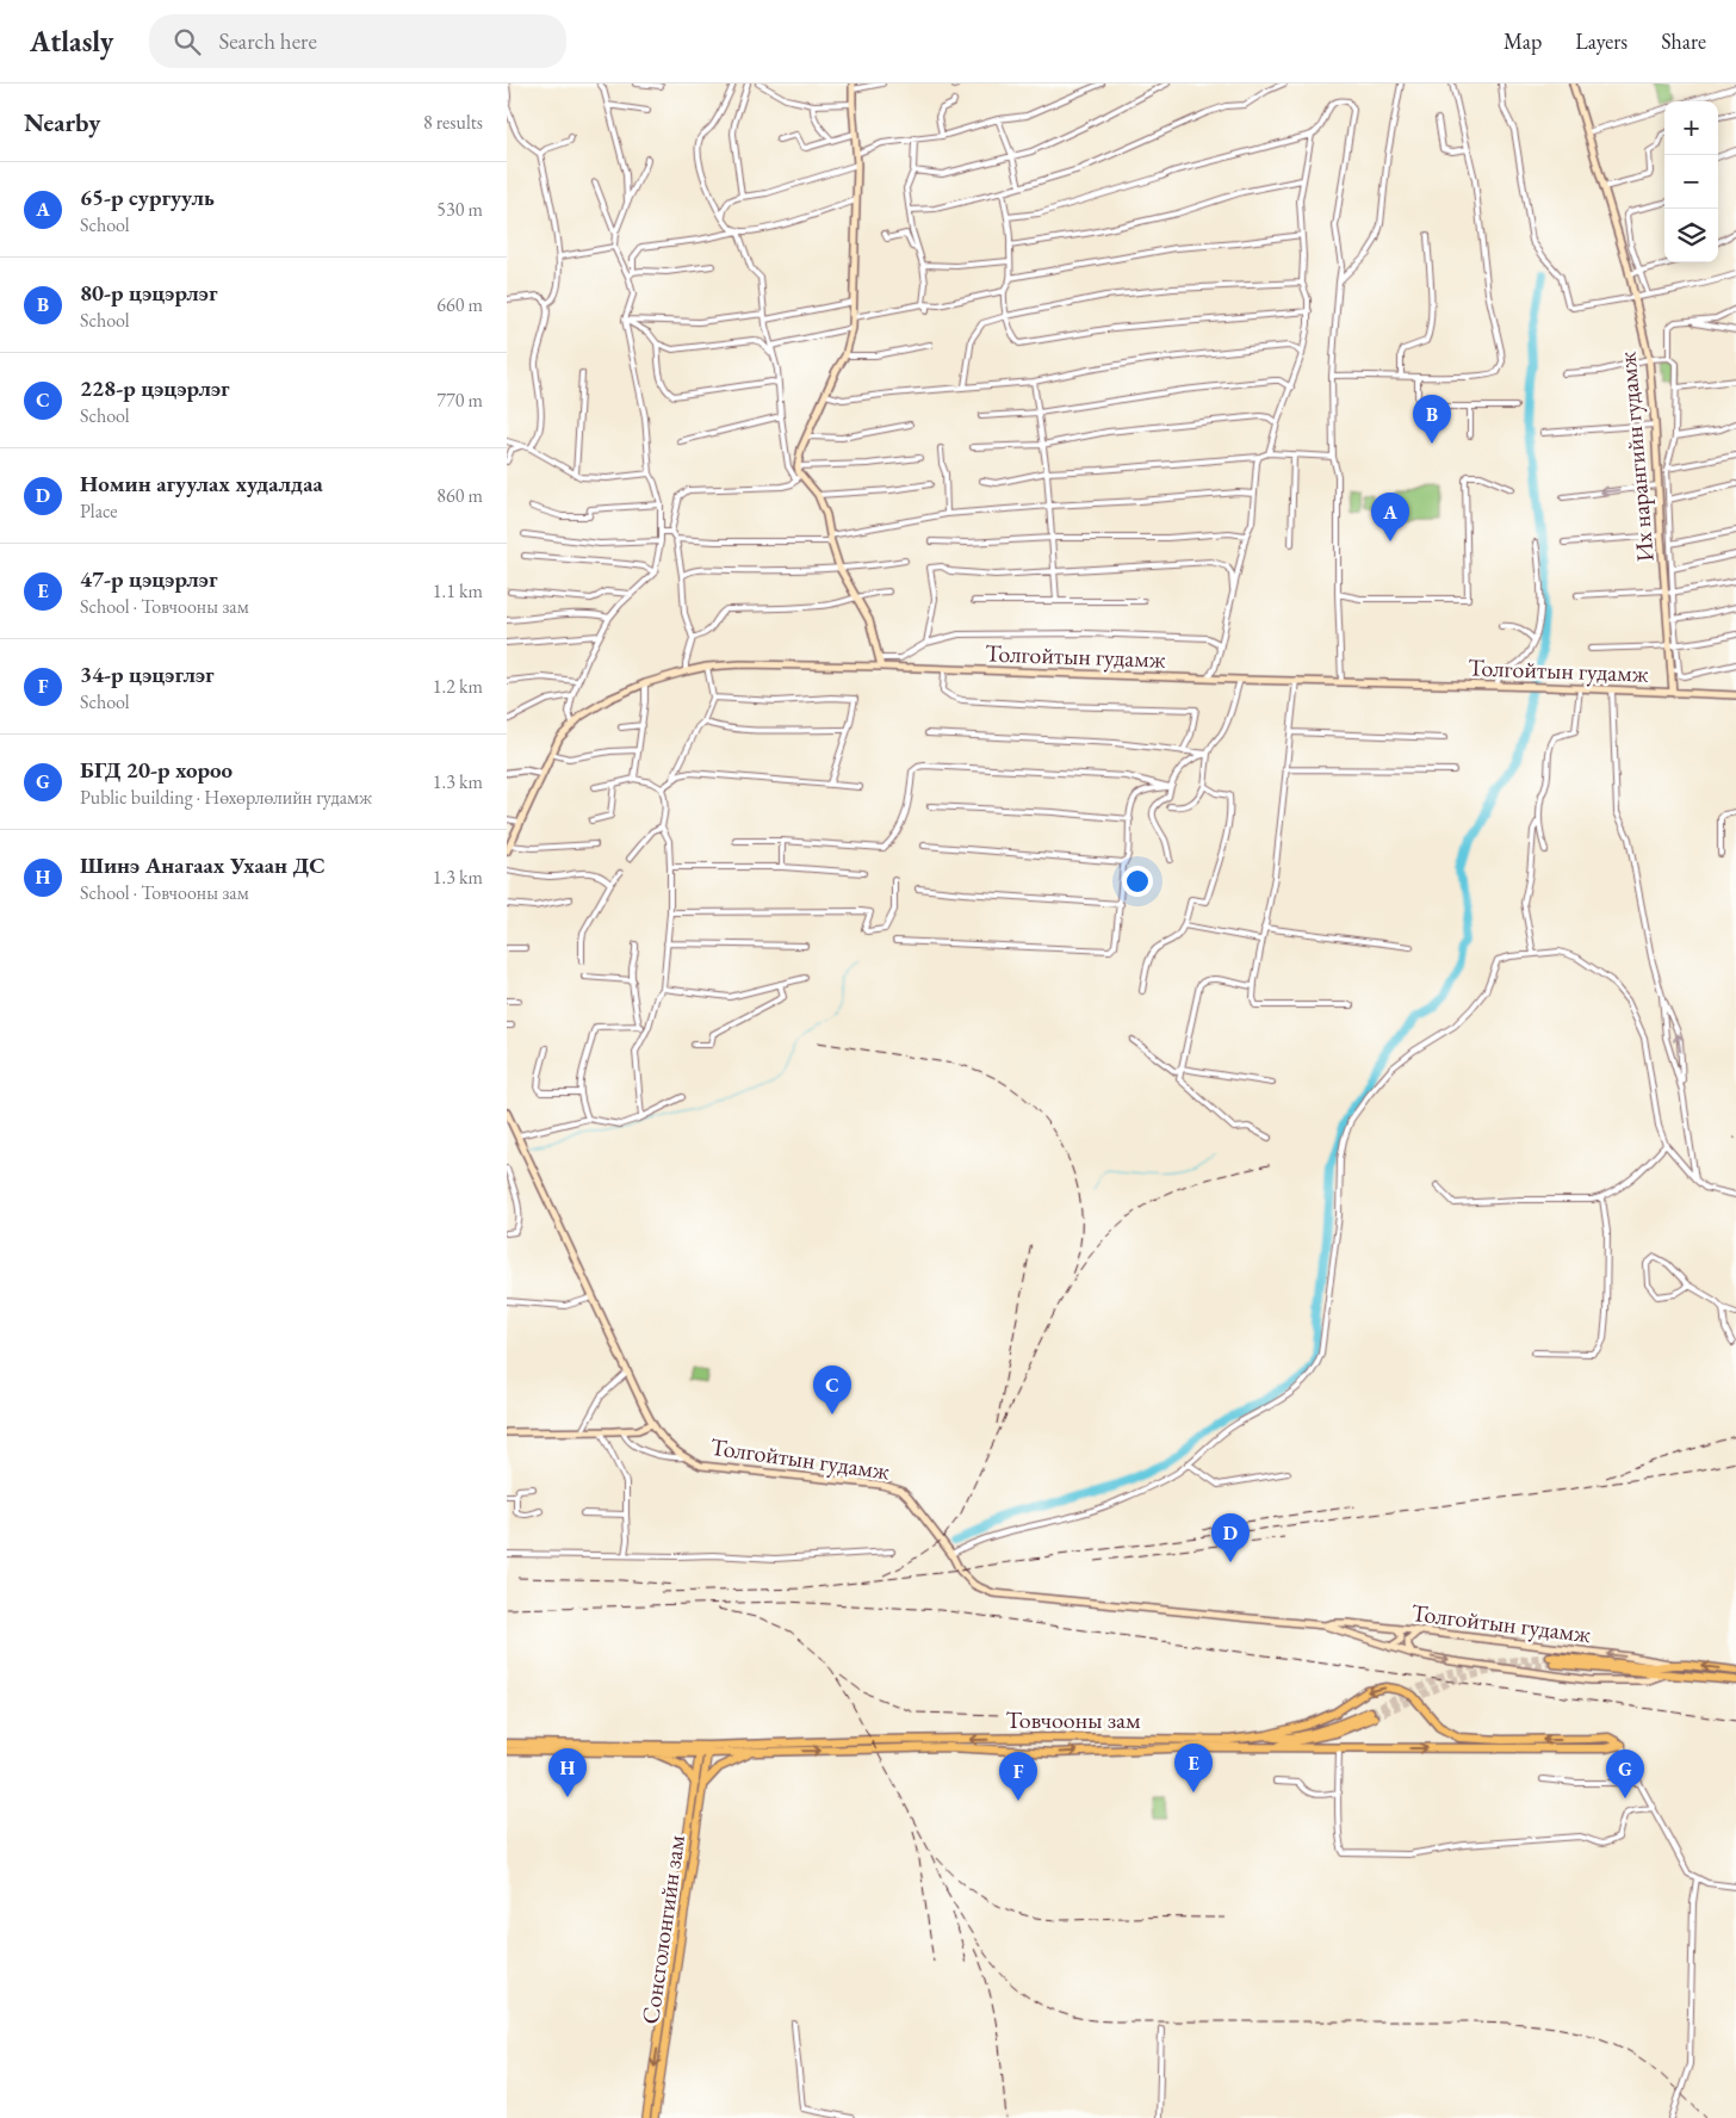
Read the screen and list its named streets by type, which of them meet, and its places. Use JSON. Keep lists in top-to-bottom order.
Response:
{
  "streets": {
    "highway": ["Товчооны зам"],
    "main road": ["Их нарангийн гудамж", "Толгойтын гудамж", "Сонсголонгийн зам"]
  },
  "crossings": [
    ["Их нарангийн гудамж", "Толгойтын гудамж"],
    ["Товчооны зам", "Сонсголонгийн зам"]
  ],
  "page": {
    "header": "Atlasly",
    "search": "Search here",
    "nav": ["Map", "Layers", "Share"],
    "heading": ["Nearby", "8 results"],
    "map_buttons": ["+", "−"],
    "list": [
      {
        "mark": "A",
        "name": "65-р сургууль",
        "note": "School",
        "value": "530 m"
      },
      {
        "mark": "B",
        "name": "80-р цэцэрлэг",
        "note": "School",
        "value": "660 m"
      },
      {
        "mark": "C",
        "name": "228-р цэцэрлэг",
        "note": "School",
        "value": "770 m"
      },
      {
        "mark": "D",
        "name": "Номин агуулах худалдаа",
        "note": "Place",
        "value": "860 m"
      },
      {
        "mark": "E",
        "name": "47-р цэцэрлэг",
        "note": "School · Товчооны зам",
        "value": "1.1 km"
      },
      {
        "mark": "F",
        "name": "34-р цэцэглэг",
        "note": "School",
        "value": "1.2 km"
      },
      {
        "mark": "G",
        "name": "БГД 20-р хороо",
        "note": "Public building · Нөхөрлөлийн гудамж",
        "value": "1.3 km"
      },
      {
        "mark": "H",
        "name": "Шинэ Анагаах Ухаан ДС",
        "note": "School · Товчооны зам",
        "value": "1.3 km"
      }
    ],
    "pins": [
      "B",
      "A",
      "C",
      "D",
      "E",
      "H",
      "G",
      "F"
    ]
  }
}
